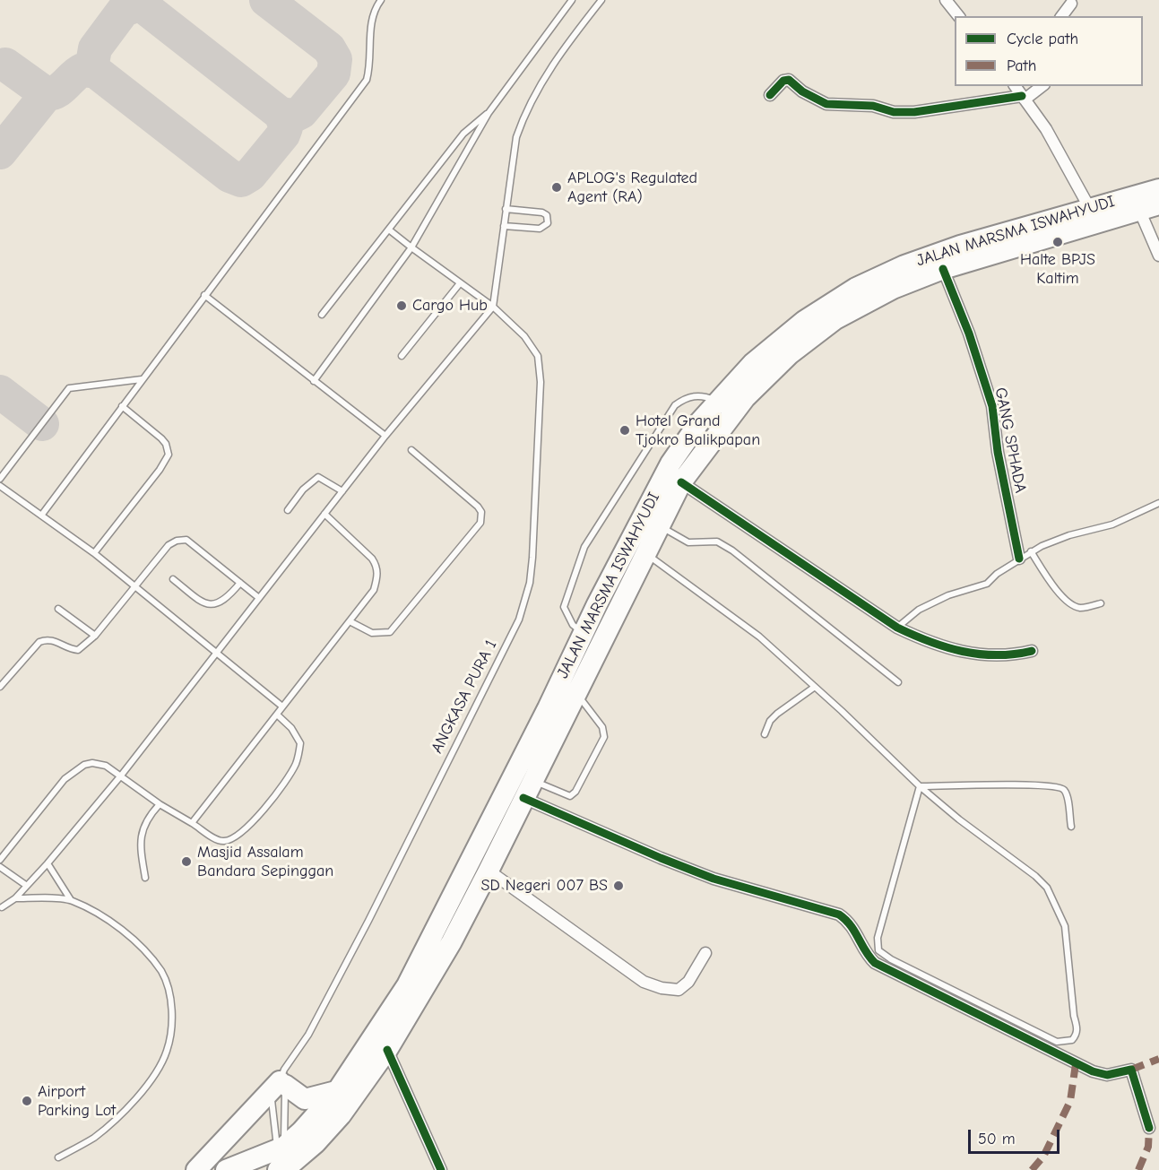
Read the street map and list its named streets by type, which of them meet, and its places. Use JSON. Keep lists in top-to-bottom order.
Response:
{
  "streets": {
    "highway": ["JALAN MARSMA ISWAHYUDI"],
    "street": ["GANG SPHADA"],
    "lane": ["ANGKASA PURA 1"]
  },
  "crossings": [
    ["JALAN MARSMA ISWAHYUDI", "GANG SPHADA"],
    ["JALAN MARSMA ISWAHYUDI", "ANGKASA PURA 1"]
  ],
  "places": [
    "APLOG's Regulated Agent (RA)",
    "Halte BPJS Kaltim",
    "Cargo Hub",
    "Hotel Grand Tjokro Balikpapan",
    "Masjid Assalam Bandara Sepinggan",
    "SD Negeri 007 BS",
    "Airport Parking Lot"
  ],
  "legend": ["Cycle path", "Path"],
  "scale_bar": "50 m"
}
